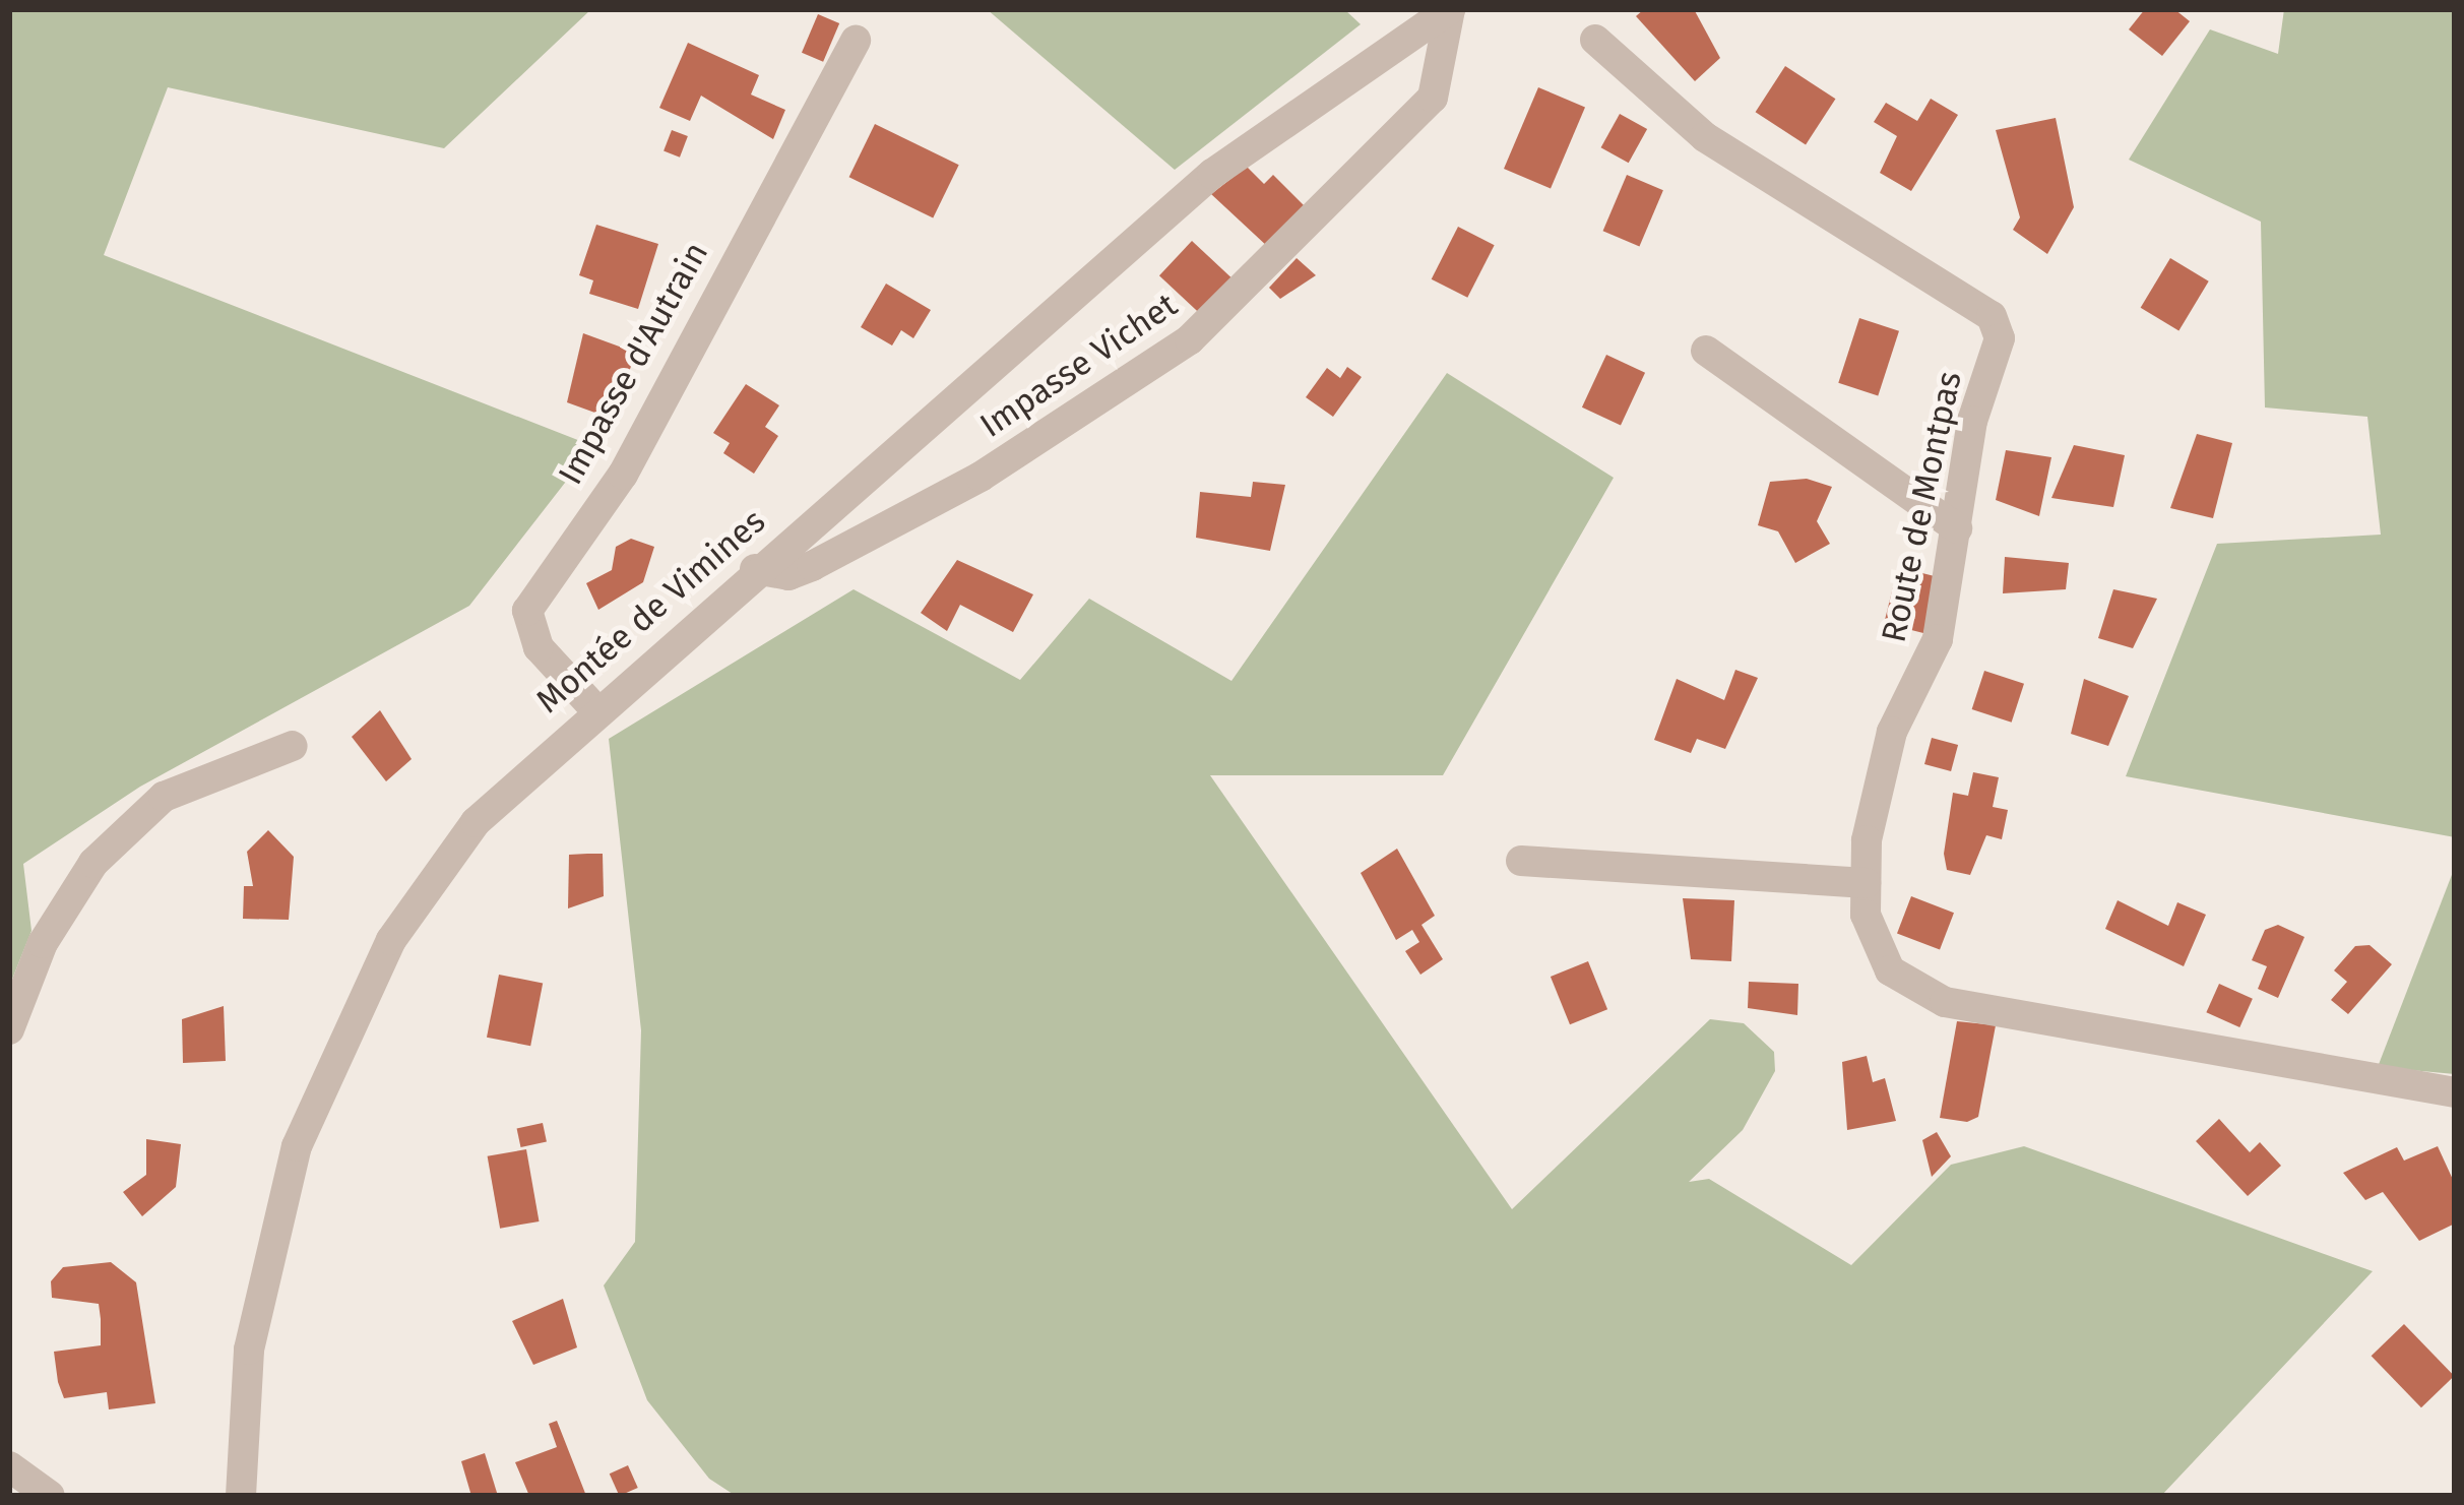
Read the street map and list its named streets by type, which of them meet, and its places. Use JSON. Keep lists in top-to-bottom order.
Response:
{
  "streets": {
    "street": [
      "Impasse d'Autrain",
      "Impasse Vichet",
      "Route de Montpas",
      "Montée de Vimines"
    ]
  },
  "crossings": [
    ["Impasse d'Autrain", "Montée de Vimines"],
    ["Impasse Vichet", "Montée de Vimines"]
  ]
}
